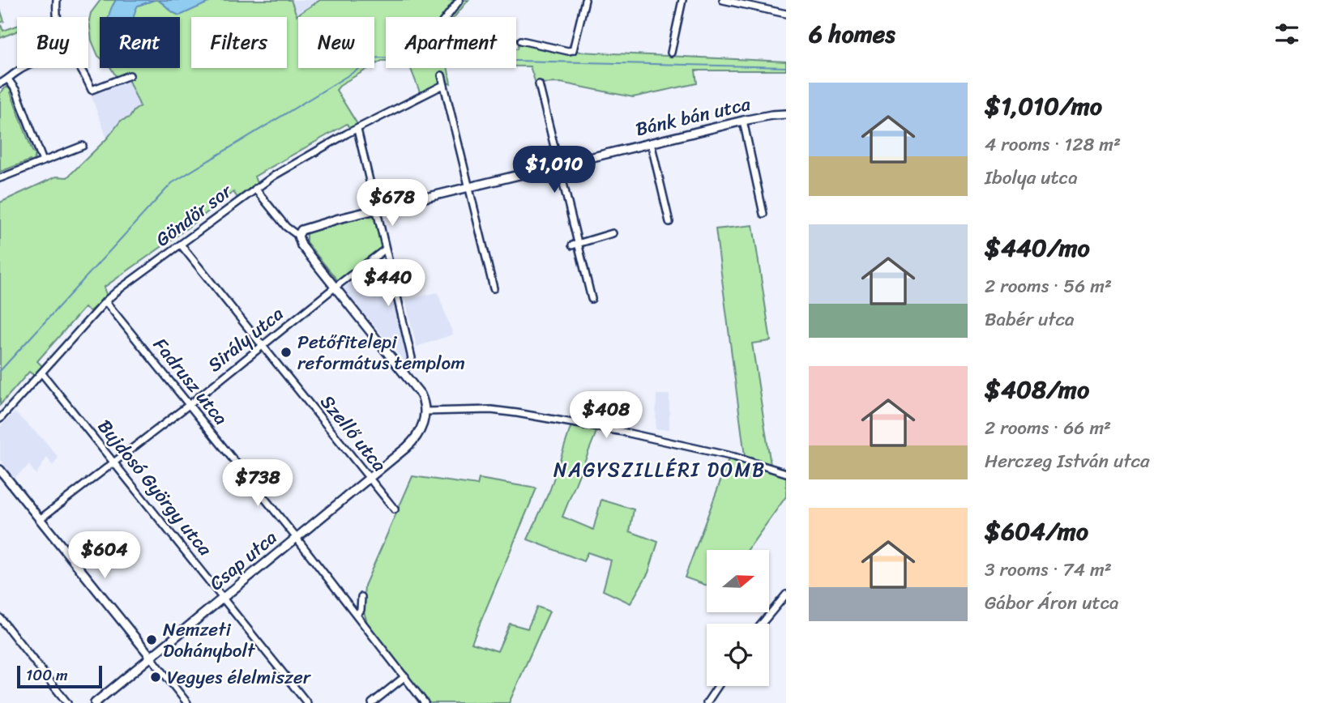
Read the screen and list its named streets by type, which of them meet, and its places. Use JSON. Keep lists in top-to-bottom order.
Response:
{
  "streets": {
    "street": [
      "Bánk bán utca",
      "Göndör sor",
      "Sirály utca",
      "Fadrusz utca",
      "Szellő utca",
      "Bujdosó György utca",
      "Csap utca"
    ]
  },
  "crossings": [
    ["Göndör sor", "Fadrusz utca"],
    ["Göndör sor", "Szellő utca"],
    ["Göndör sor", "Bujdosó György utca"],
    ["Sirály utca", "Fadrusz utca"],
    ["Sirály utca", "Szellő utca"],
    ["Sirály utca", "Bujdosó György utca"],
    ["Fadrusz utca", "Csap utca"],
    ["Szellő utca", "Csap utca"],
    ["Bujdosó György utca", "Csap utca"]
  ],
  "districts": ["NAGYSZILLÉRI DOMB"],
  "places": ["Petőfitelepi református templom", "Nemzeti Dohánybolt", "Vegyes élelmiszer"],
  "scale_bar": "100 m",
  "north": "right",
  "page": {
    "heading": "6 homes",
    "chip": [
      "Buy",
      "Rent",
      "Filters",
      "New",
      "Apartment"
    ],
    "list": [
      {
        "name": "$1,010/mo",
        "note": "4 rooms · 128 m² · Ibolya utca"
      },
      {
        "name": "$440/mo",
        "note": "2 rooms · 56 m² · Babér utca"
      },
      {
        "name": "$408/mo",
        "note": "2 rooms · 66 m² · Herczeg István utca"
      },
      {
        "name": "$604/mo",
        "note": "3 rooms · 74 m² · Gábor Áron utca"
      }
    ],
    "price": [
      "$1,010",
      "$678",
      "$440",
      "$408",
      "$738",
      "$604"
    ],
    "scale": "100 m"
  }
}
